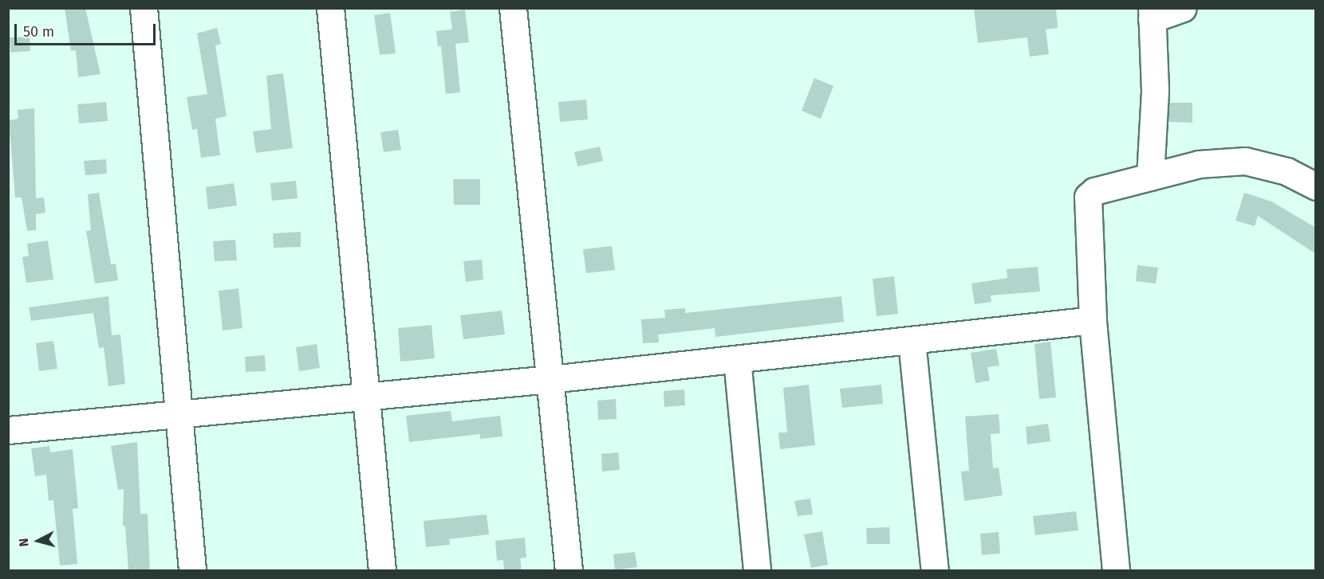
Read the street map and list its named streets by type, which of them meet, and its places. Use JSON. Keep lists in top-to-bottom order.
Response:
{
  "scale_bar": "50 m",
  "north": "left"
}
